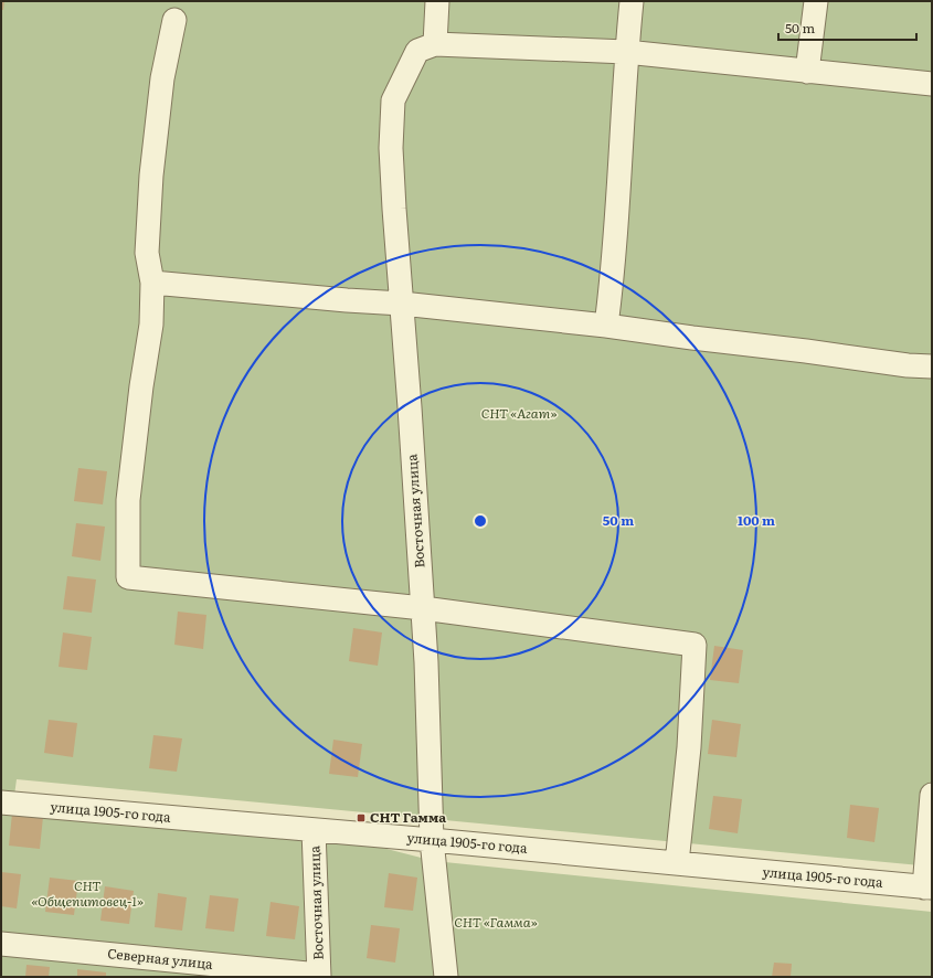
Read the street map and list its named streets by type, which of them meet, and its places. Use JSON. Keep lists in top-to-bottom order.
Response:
{
  "streets": {
    "street": ["Восточная улица", "улица 1905-го года", "Северная улица"]
  },
  "crossings": [
    ["Восточная улица", "улица 1905-го года"],
    ["Восточная улица", "Северная улица"]
  ],
  "parks": ["СНТ «Агат»", "СНТ «Общепитовец-1»", "СНТ «Гамма»"],
  "places": {
    "transit": ["СНТ Гамма"]
  },
  "scale_bar": "50 m",
  "rings": ["50 m", "100 m"]
}
